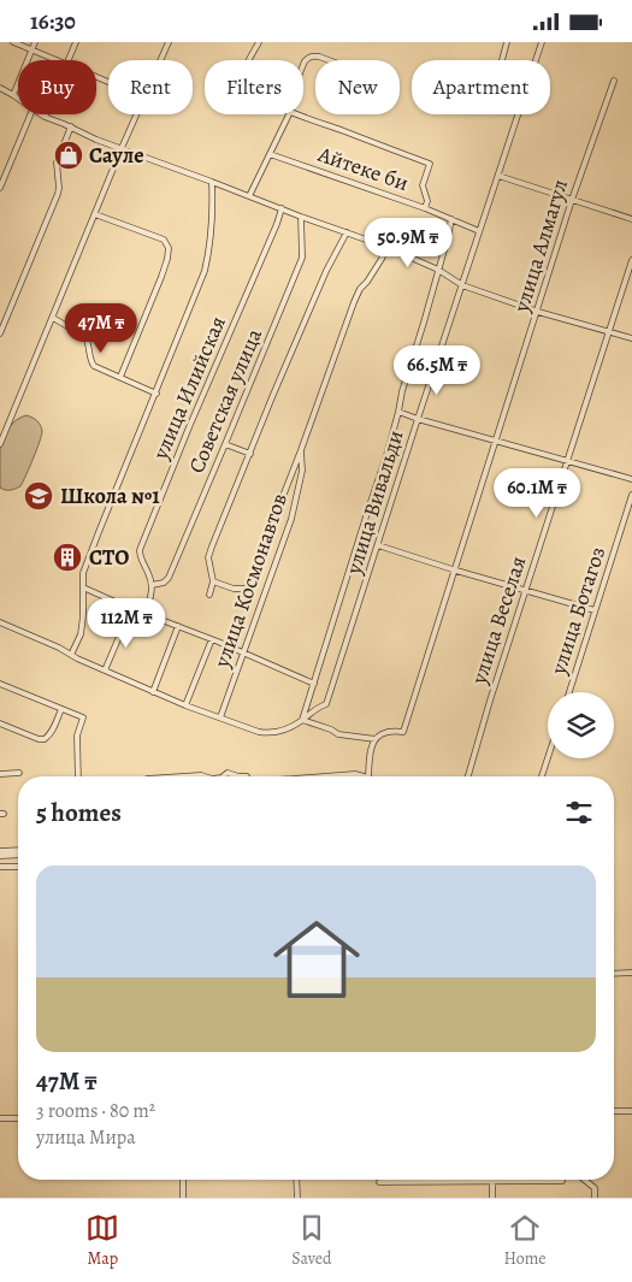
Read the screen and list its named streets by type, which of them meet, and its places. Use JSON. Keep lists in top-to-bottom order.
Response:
{
  "streets": {
    "street": [
      "Айтеке би",
      "улица Алмагул",
      "улица Илийская",
      "Советская улица",
      "улица Вивальди",
      "улица Космонавтов",
      "улица Ботагоз",
      "улица Веселая"
    ]
  },
  "crossings": [
    ["Айтеке би", "улица Вивальди"],
    ["улица Илийская", "Советская улица"],
    ["улица Вивальди", "улица Космонавтов"]
  ],
  "places": {
    "shop": ["Сауле"],
    "school or university": ["Школа №1"],
    "building": ["СТО"]
  },
  "page": {
    "status": "16:30",
    "chip": [
      "Buy",
      "Rent",
      "Filters",
      "New",
      "Apartment"
    ],
    "price": [
      "50.9M ₸",
      "47M ₸",
      "66.5M ₸",
      "60.1M ₸",
      "112M ₸"
    ],
    "heading": "5 homes",
    "list": [
      {
        "name": "47M ₸",
        "note": "3 rooms · 80 m² · улица Мира"
      }
    ],
    "tabs": ["Map", "Saved", "Home"]
  }
}
